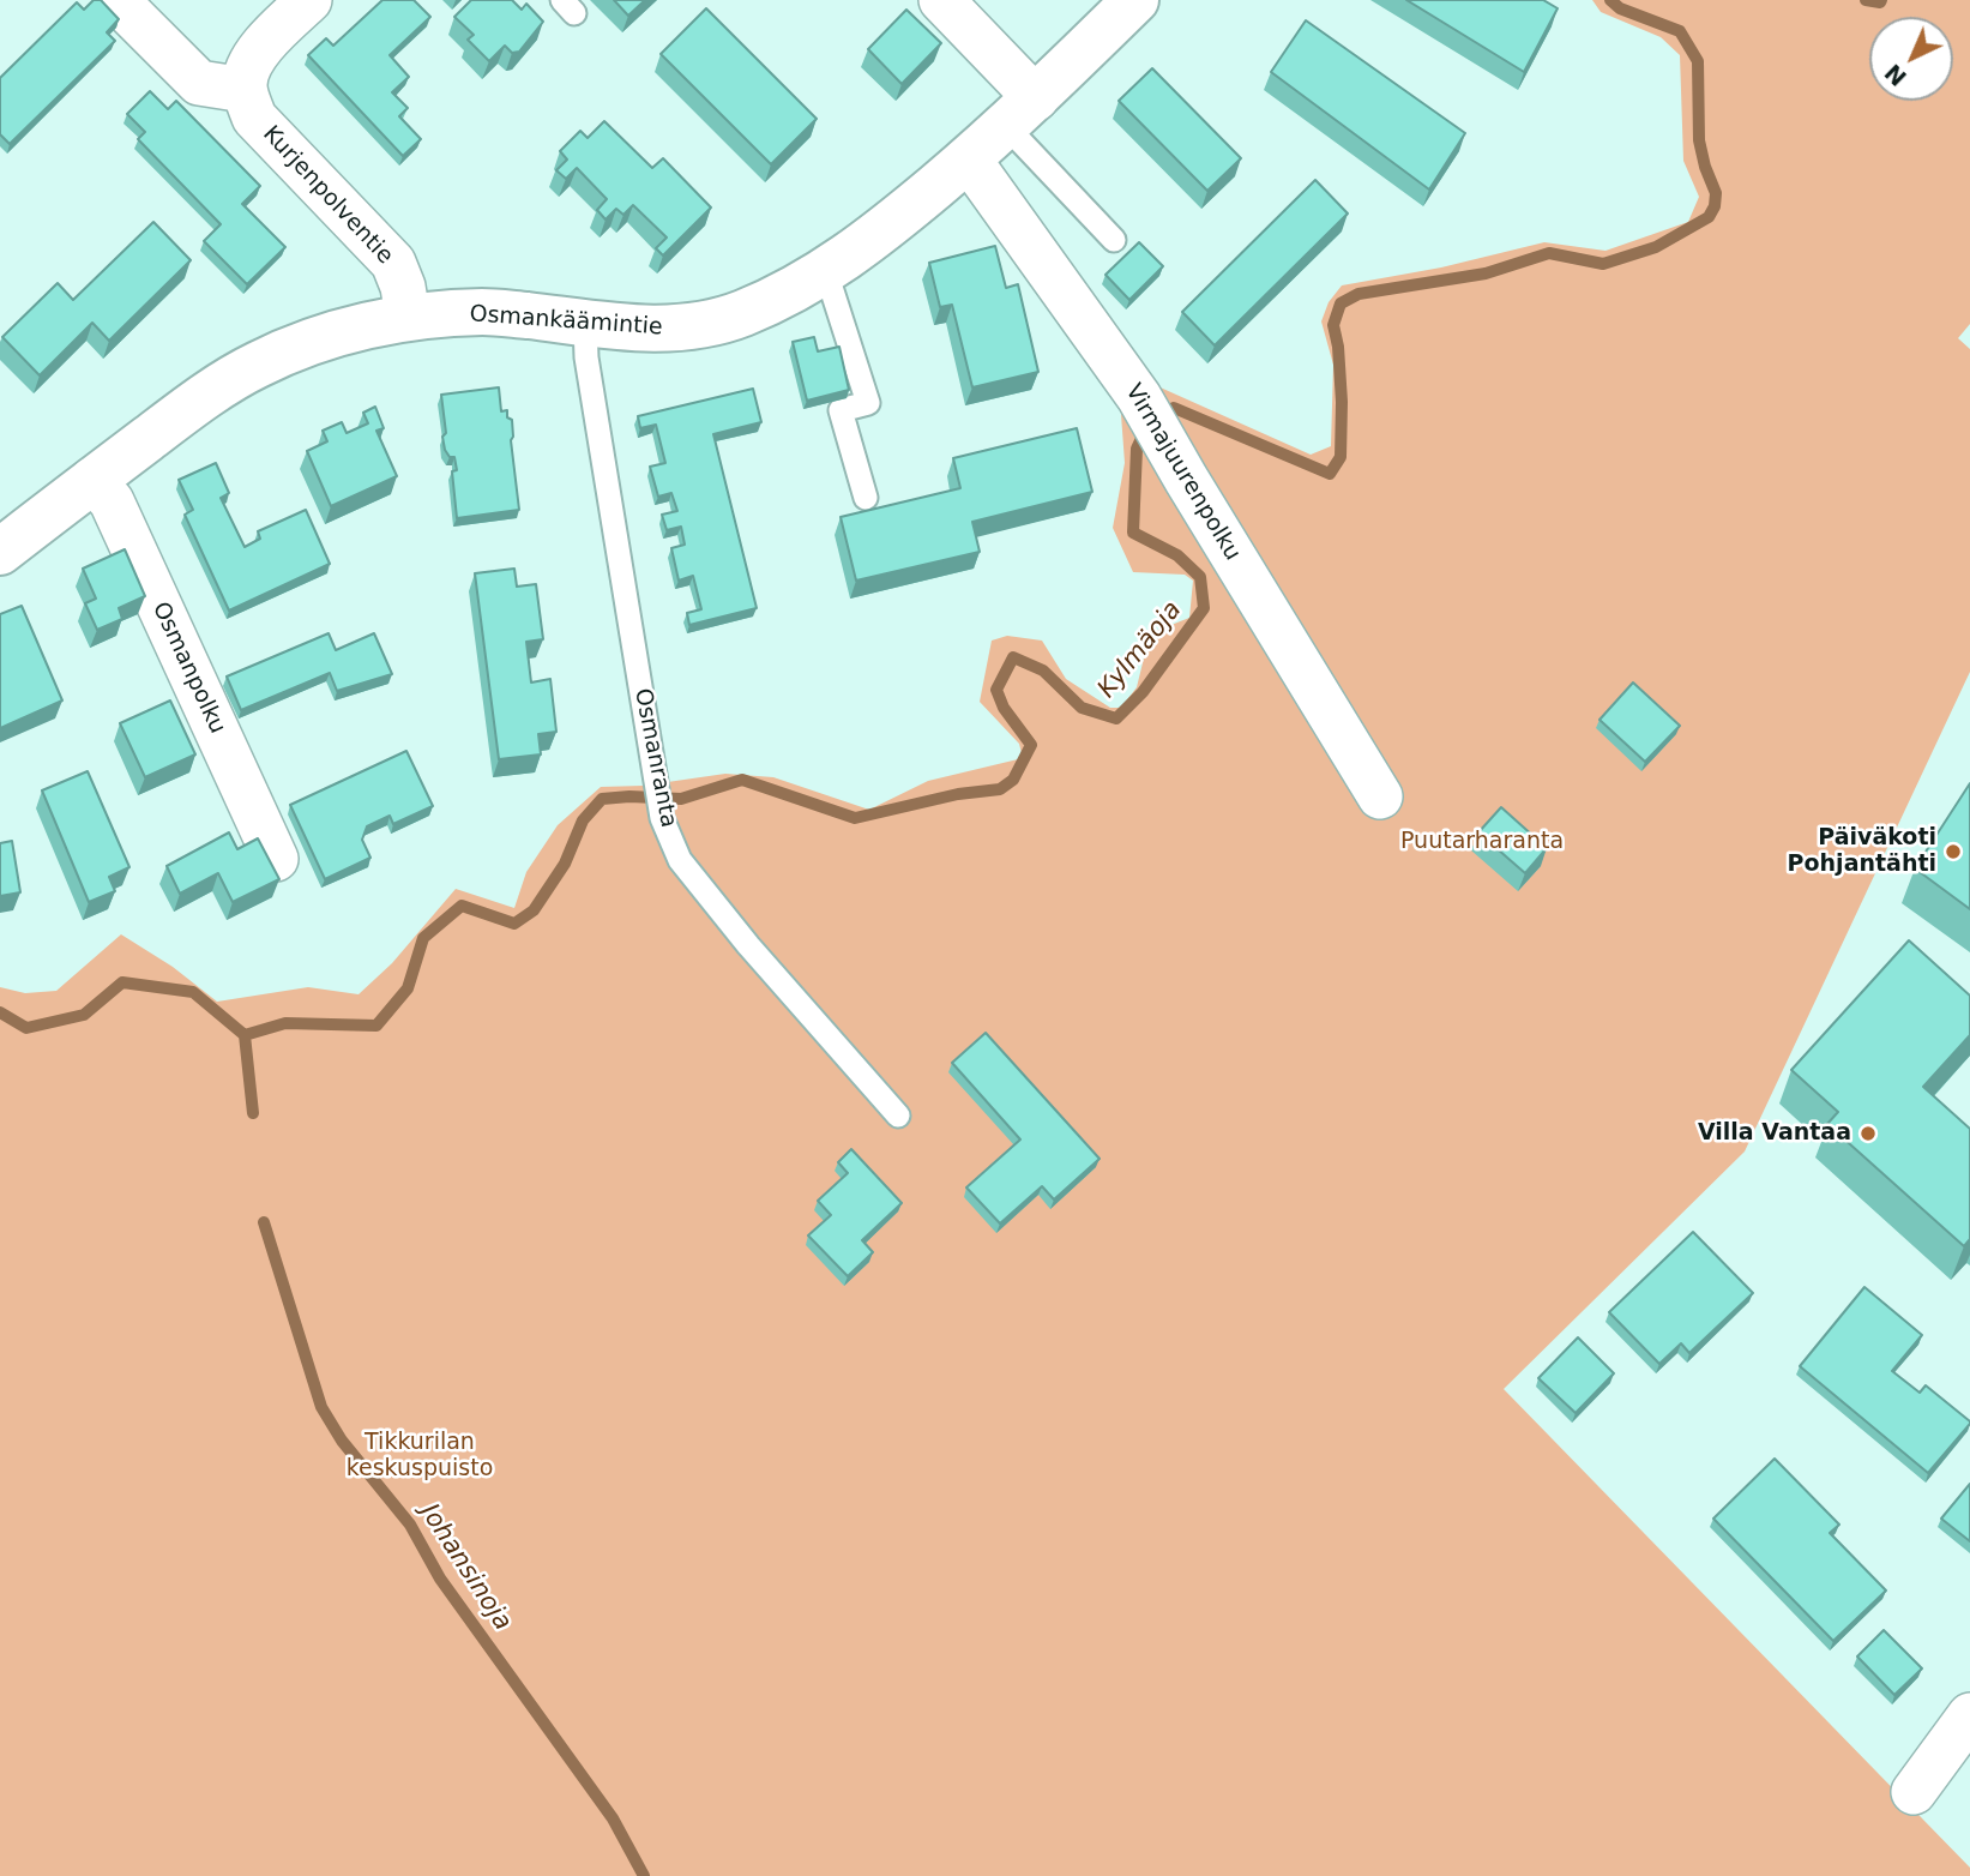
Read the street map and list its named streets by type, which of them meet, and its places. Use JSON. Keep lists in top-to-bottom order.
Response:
{
  "streets": {
    "street": [
      "Kurjenpolventie",
      "Osmankäämintie",
      "Virmajuurenpolku",
      "Osmanpolku"
    ],
    "lane": ["Osmanranta"]
  },
  "crossings": [
    ["Kurjenpolventie", "Osmankäämintie"],
    ["Osmankäämintie", "Virmajuurenpolku"],
    ["Osmankäämintie", "Osmanpolku"],
    ["Osmankäämintie", "Osmanranta"]
  ],
  "water": ["Kylmäoja", "Johansinoja"],
  "parks": ["Puutarharanta", "Tikkurilan keskuspuisto"],
  "places": ["Päiväkoti Pohjantähti", "Villa Vantaa"],
  "north": "bottom left"
}
